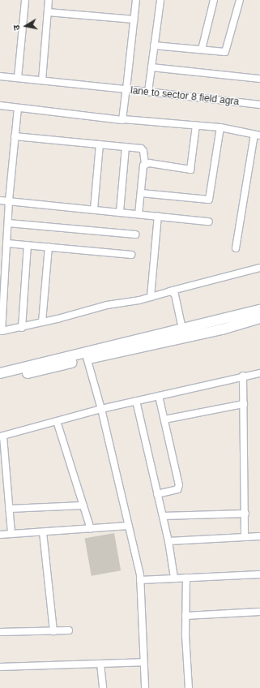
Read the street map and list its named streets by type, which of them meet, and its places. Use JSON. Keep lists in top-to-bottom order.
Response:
{
  "streets": {
    "street": ["lane to sector 8 field agra"]
  },
  "north": "left"
}
